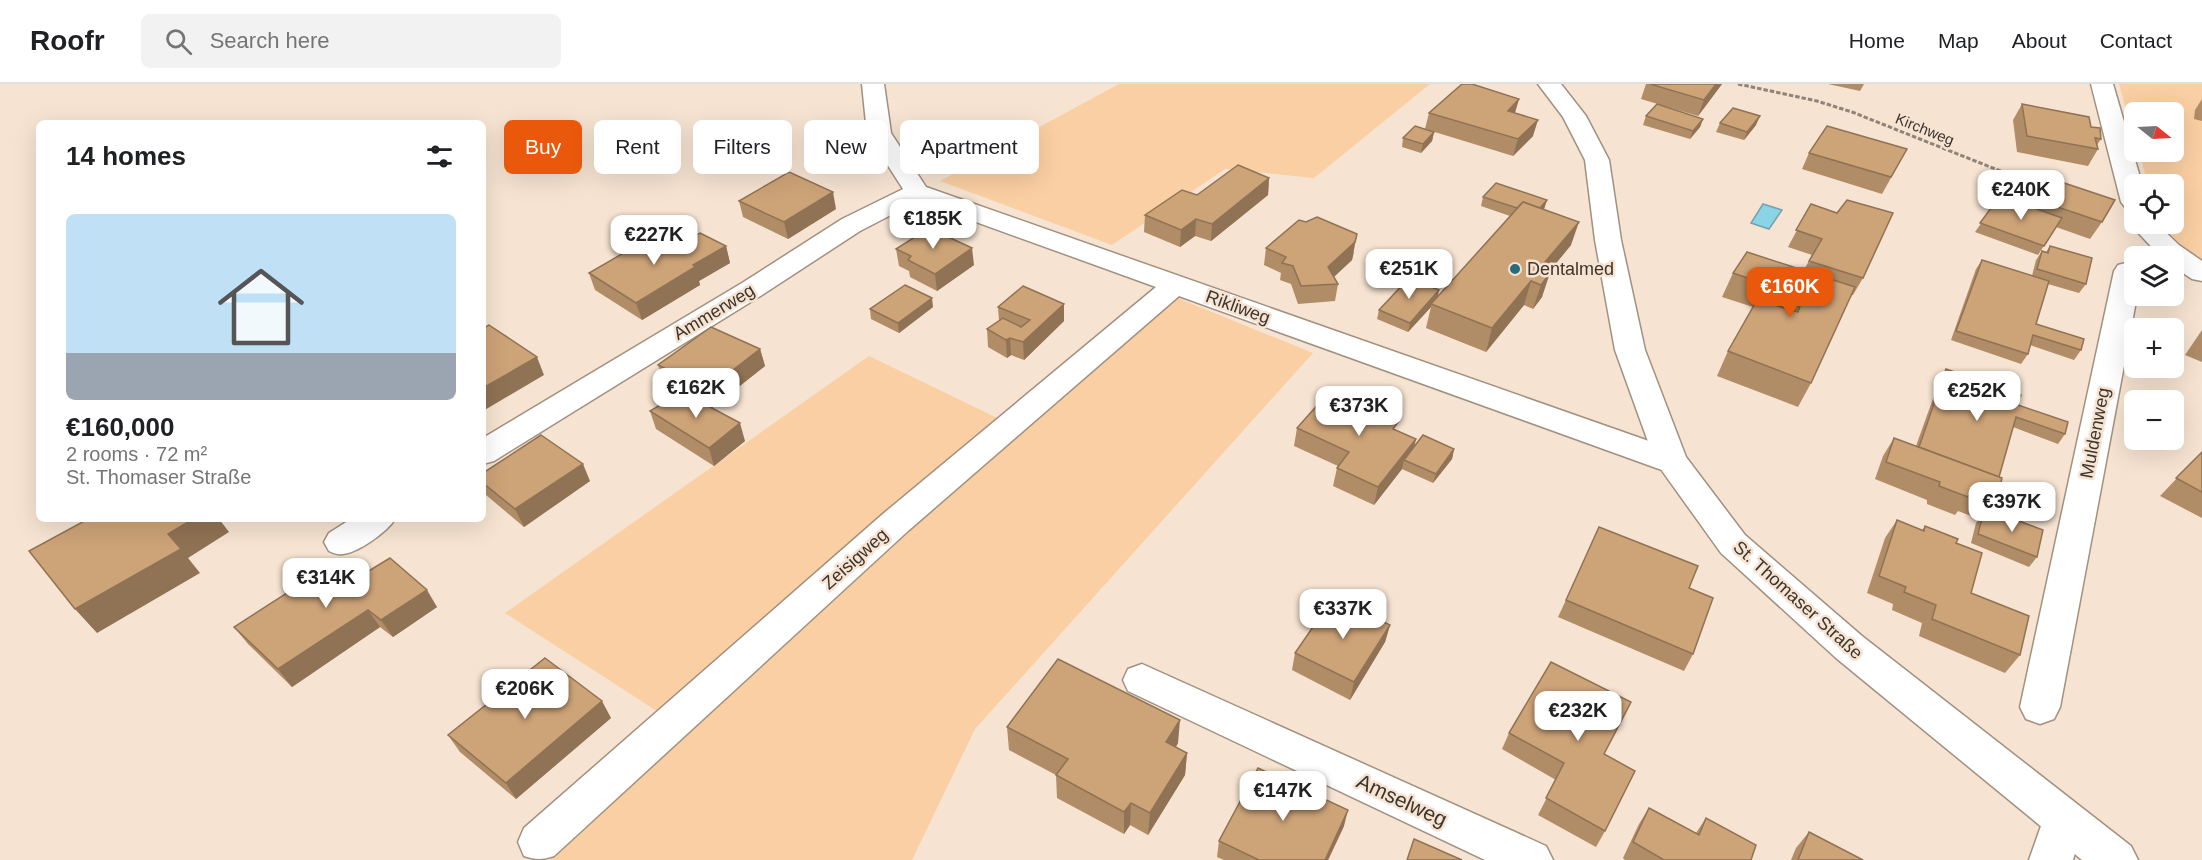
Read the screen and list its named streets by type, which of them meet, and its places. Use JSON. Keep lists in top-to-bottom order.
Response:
{
  "streets": {
    "street": [
      "Rikliweg",
      "Ammerweg",
      "Muldenweg",
      "Zeisigweg",
      "St. Thomaser Straße",
      "Amselweg"
    ],
    "path": ["Kirchweg"]
  },
  "crossings": [
    ["Rikliweg", "Ammerweg"],
    ["Rikliweg", "Zeisigweg"],
    ["Rikliweg", "St. Thomaser Straße"]
  ],
  "places": ["Dentalmed"],
  "north": "right",
  "page": {
    "header": "Roofr",
    "search": "Search here",
    "nav": [
      "Home",
      "Map",
      "About",
      "Contact"
    ],
    "map_buttons": ["+", "−"],
    "chip": [
      "Buy",
      "Rent",
      "Filters",
      "New",
      "Apartment"
    ],
    "heading": "14 homes",
    "price": [
      "€240K",
      "€185K",
      "€227K",
      "€251K",
      "€160K",
      "€162K",
      "€252K",
      "€373K",
      "€397K",
      "€314K",
      "€337K",
      "€206K",
      "€232K",
      "€147K"
    ],
    "list": [
      {
        "name": "€160,000",
        "note": "2 rooms · 72 m² · St. Thomaser Straße"
      }
    ]
  }
}
